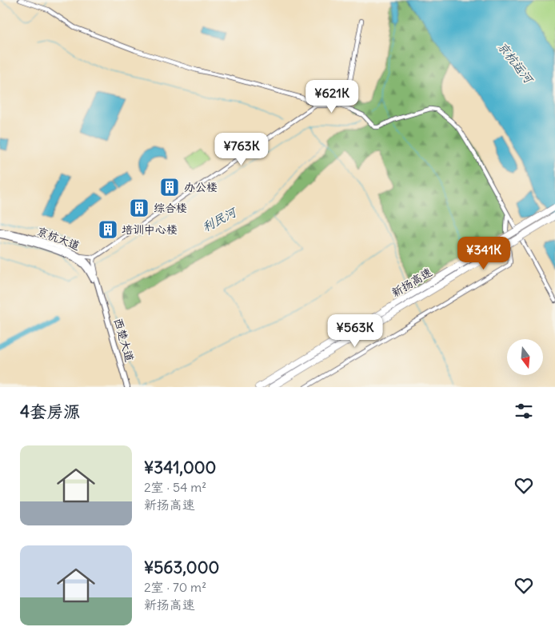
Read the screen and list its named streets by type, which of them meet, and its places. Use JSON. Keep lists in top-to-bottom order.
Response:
{
  "streets": {
    "highway": ["新扬高速"],
    "main road": ["京杭大道", "西楚大道"]
  },
  "crossings": [
    ["京杭大道", "西楚大道"]
  ],
  "water": ["京杭运河", "利民河"],
  "places": {
    "building": ["办公楼", "综合楼", "培训中心楼"]
  },
  "north": "bottom",
  "page": {
    "price": [
      "¥621K",
      "¥763K",
      "¥341K",
      "¥563K"
    ],
    "heading": "4套房源",
    "list": [
      {
        "name": "¥341,000",
        "note": "2室 · 54 m² · 新扬高速"
      },
      {
        "name": "¥563,000",
        "note": "2室 · 70 m² · 新扬高速"
      }
    ]
  }
}
